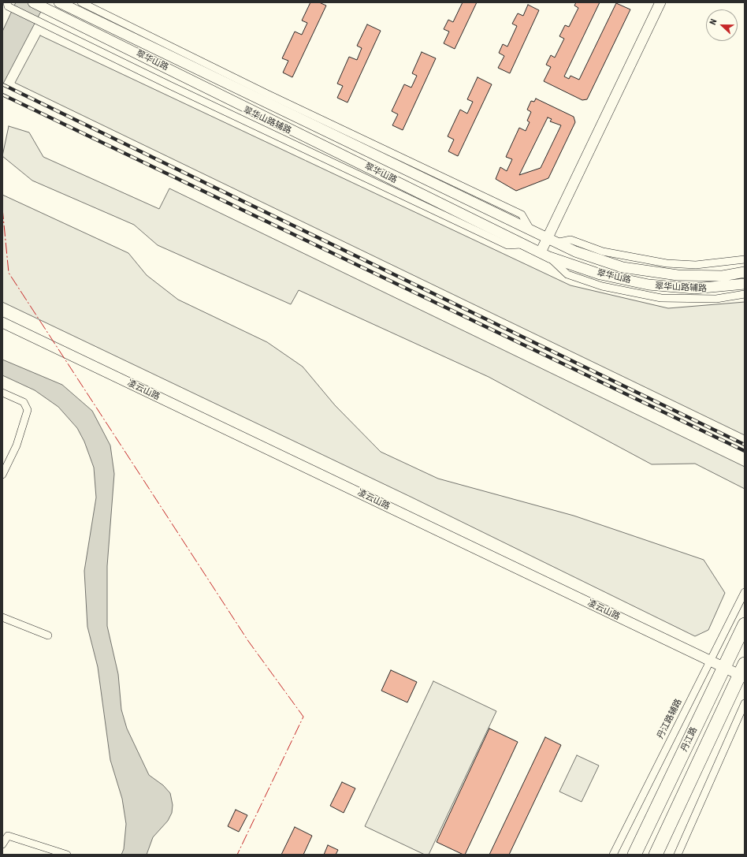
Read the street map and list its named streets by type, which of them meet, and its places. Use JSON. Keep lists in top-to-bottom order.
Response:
{
  "streets": {
    "highway": ["丹江路"],
    "main road": ["翠华山路", "凌云山路"],
    "street": ["翠华山路辅路", "丹江路辅路"]
  },
  "crossings": [
    ["翠华山路", "翠华山路辅路"],
    ["凌云山路", "丹江路辅路"],
    ["凌云山路", "丹江路"]
  ],
  "north": "left"
}
